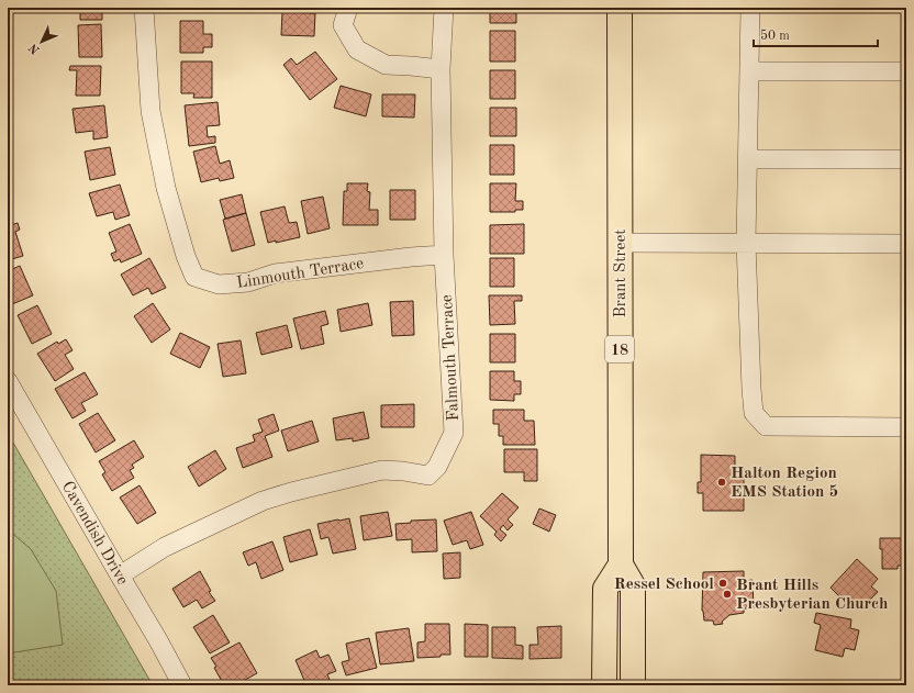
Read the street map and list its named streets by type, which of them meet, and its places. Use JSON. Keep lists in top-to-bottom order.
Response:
{
  "streets": {
    "main road": ["Brant Street", "18"],
    "street": ["Linmouth Terrace", "Falmouth Terrace", "Cavendish Drive"]
  },
  "crossings": [
    ["Linmouth Terrace", "Falmouth Terrace"],
    ["Falmouth Terrace", "Cavendish Drive"]
  ],
  "places": ["Halton Region EMS Station 5", "Ressel School", "Brant Hills Presbyterian Church"],
  "scale_bar": "50 m",
  "north": "bottom left"
}
